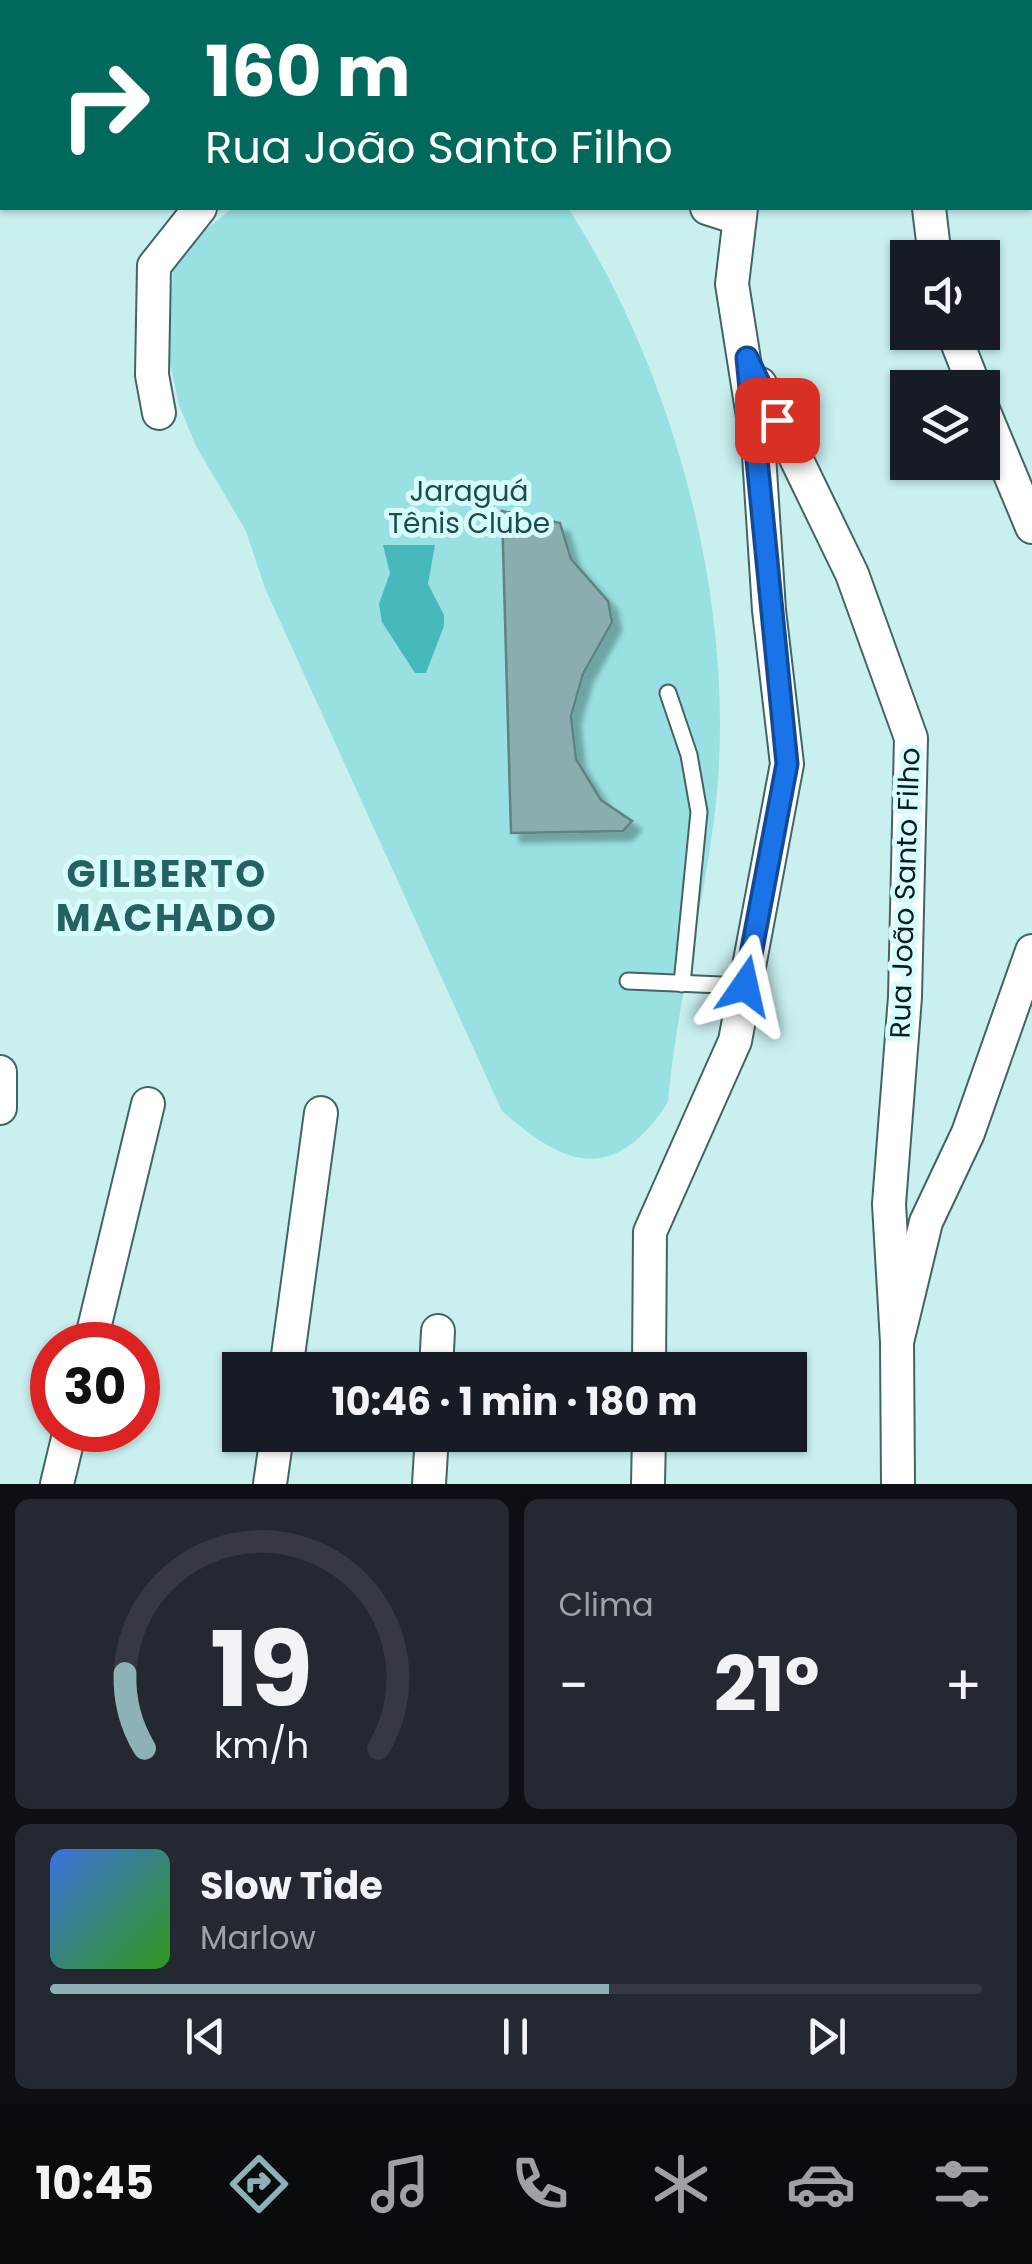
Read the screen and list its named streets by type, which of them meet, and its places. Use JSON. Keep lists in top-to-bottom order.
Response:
{
  "streets": {
    "street": ["Rua João Santo Filho"]
  },
  "districts": ["GILBERTO MACHADO"],
  "parks": ["Jaraguá Tênis Clube"],
  "page": {
    "turn": ["160 m", "Rua João Santo Filho"],
    "limit": "30",
    "trip": "10:46 · 1 min · 180 m",
    "tile": "Clima",
    "heat": ["−", "21°", "+"],
    "song": ["Slow Tide", "Marlow"],
    "tabs": "10:45",
    "gauge": ["19", "km/h"]
  }
}
